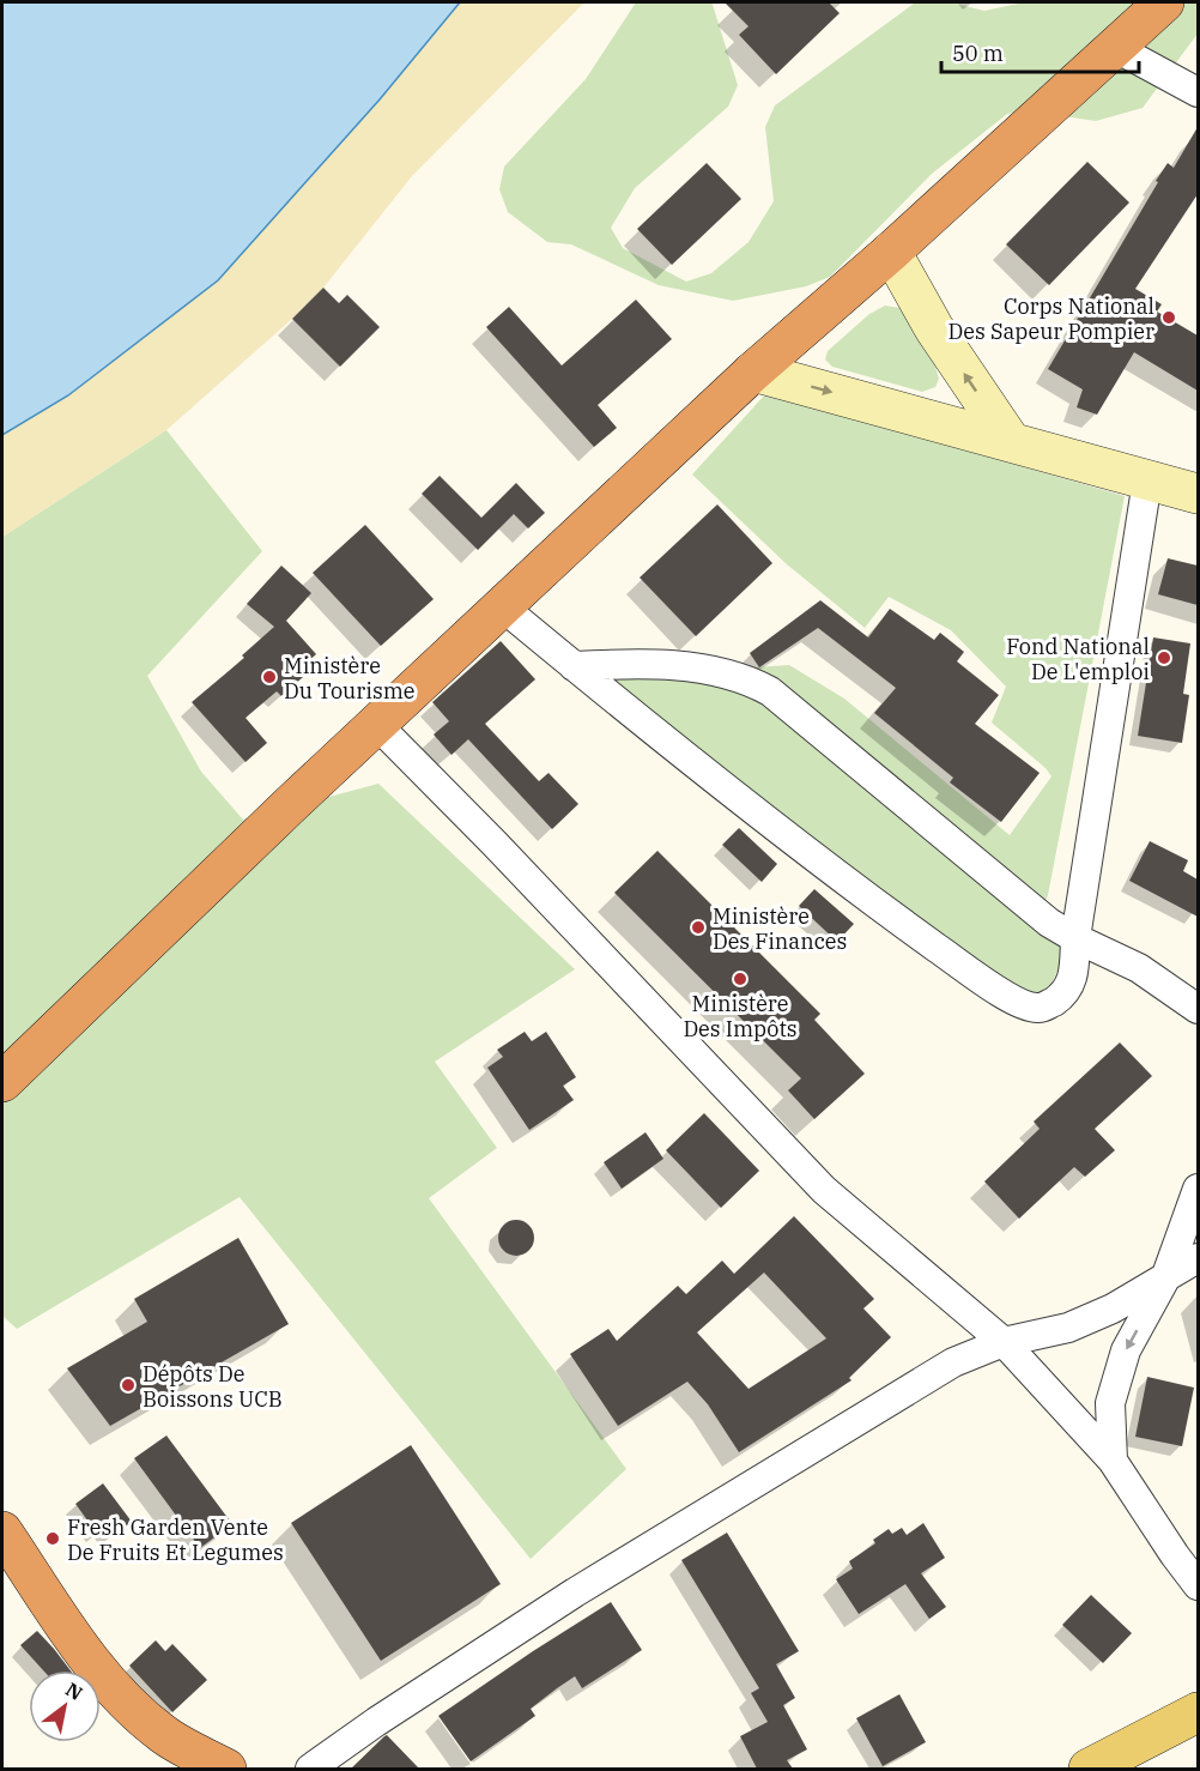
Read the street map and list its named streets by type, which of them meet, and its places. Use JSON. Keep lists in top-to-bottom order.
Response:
{
  "places": [
    "Corps National Des Sapeur Pompier",
    "Fond National De L'emploi",
    "Ministère Du Tourisme",
    "Ministère Des Finances",
    "Ministère Des Impôts",
    "Dépôts De Boissons UCB",
    "Fresh Garden Vente De Fruits Et Legumes"
  ],
  "scale_bar": "50 m",
  "north": "top right"
}
